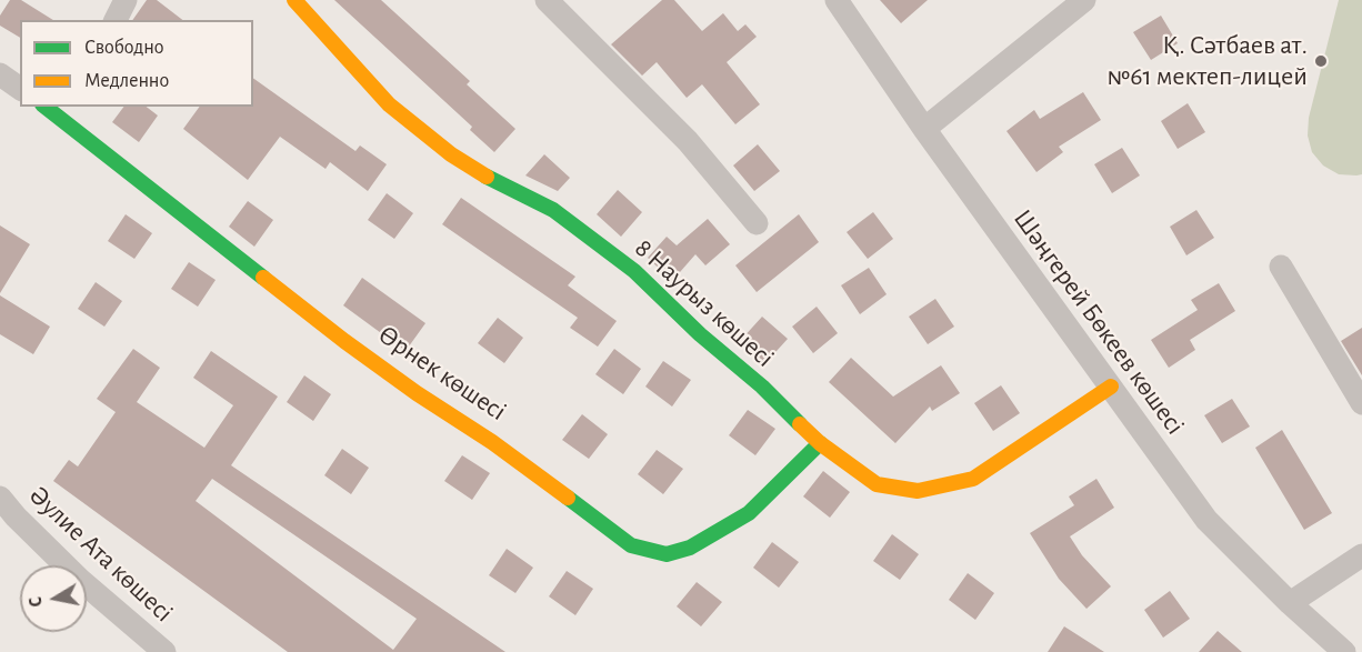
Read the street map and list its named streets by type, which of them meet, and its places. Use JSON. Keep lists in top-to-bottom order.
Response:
{
  "streets": {
    "street": [
      "8 Наурыз көшесі",
      "Шәңгерей Бөкеев көшесі",
      "Өрнек көшесі",
      "Әулие Ата көшесі"
    ]
  },
  "crossings": [
    ["8 Наурыз көшесі", "Шәңгерей Бөкеев көшесі"],
    ["8 Наурыз көшесі", "Өрнек көшесі"]
  ],
  "places": ["Қ. Сәтбаев ат. №61 мектеп-лицей"],
  "legend": ["Свободно", "Медленно"],
  "north": "left"
}
